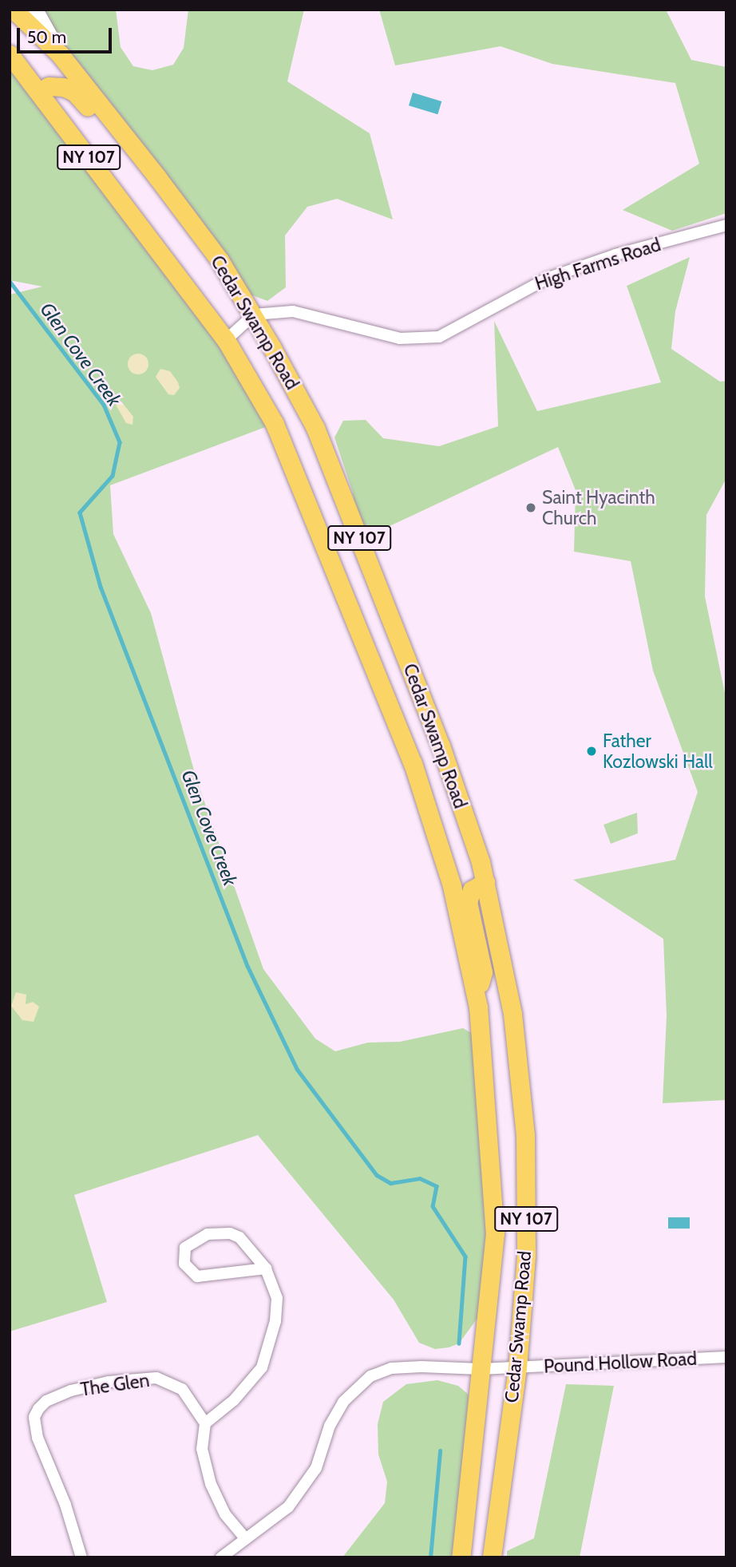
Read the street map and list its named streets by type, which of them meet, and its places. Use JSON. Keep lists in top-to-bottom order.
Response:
{
  "streets": {
    "main road": ["NY 107", "Cedar Swamp Road"],
    "street": ["High Farms Road", "Pound Hollow Road", "The Glen"]
  },
  "crossings": [
    ["NY 107", "Cedar Swamp Road"],
    ["High Farms Road", "Cedar Swamp Road"],
    ["Cedar Swamp Road", "Pound Hollow Road"]
  ],
  "water": ["Glen Cove Creek"],
  "places": ["Saint Hyacinth Church", "Father Kozlowski Hall"],
  "scale_bar": "50 m"
}
